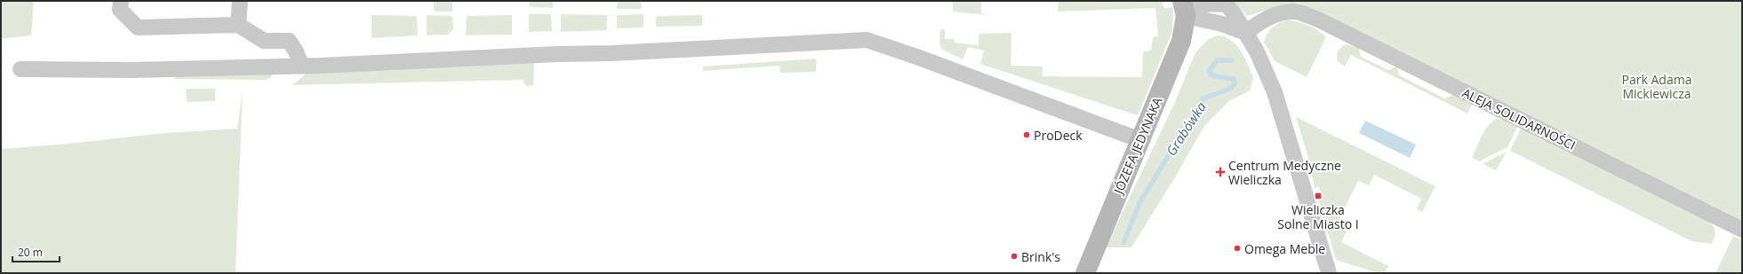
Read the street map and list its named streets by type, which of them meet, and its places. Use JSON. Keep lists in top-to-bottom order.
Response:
{
  "streets": {
    "street": ["ALEJA SOLIDARNOŚCI", "JÓZEFA JEDYNAKA"]
  },
  "water": ["Grabówka"],
  "parks": ["Park Adama Mickiewicza"],
  "places": {
    "other": ["ProDeck", "Omega Meble", "Brink's"],
    "health": ["Centrum Medyczne Wieliczka"],
    "transit": ["Wieliczka Solne Miasto I"]
  },
  "scale_bar": "20 m"
}
